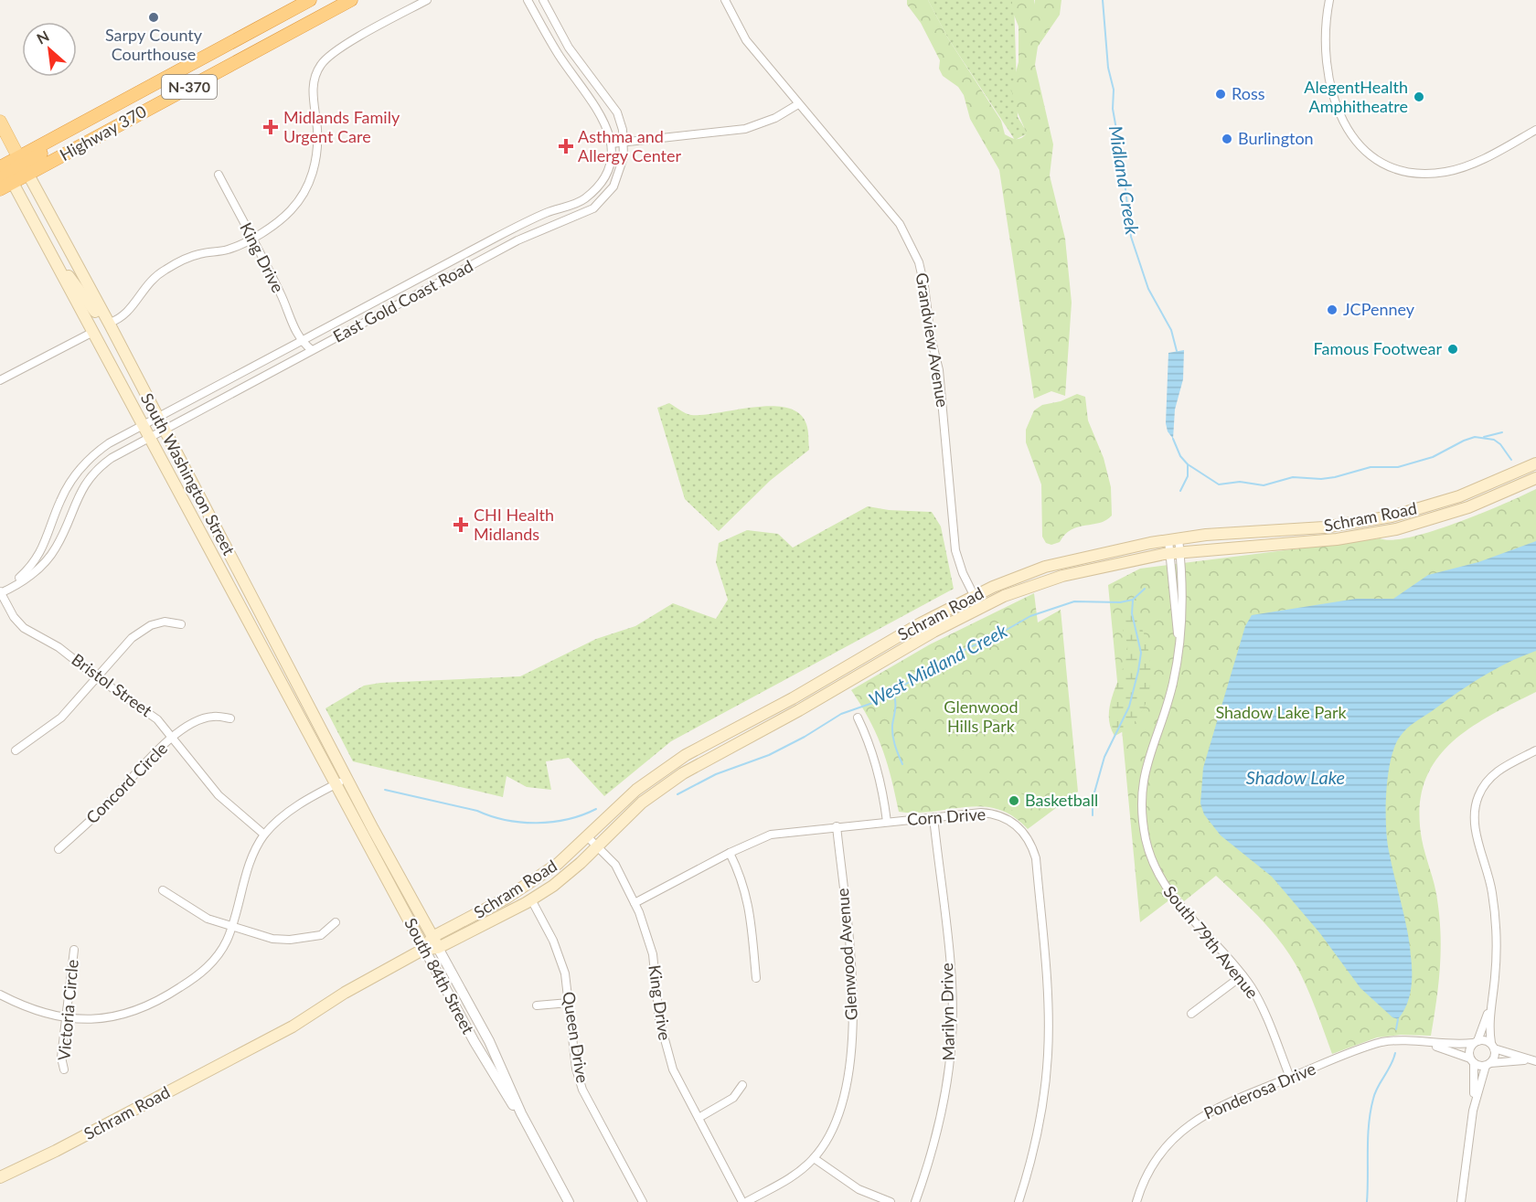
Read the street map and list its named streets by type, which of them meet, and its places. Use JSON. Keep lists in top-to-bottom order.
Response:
{
  "streets": {
    "highway": ["N-370", "Highway 370"],
    "main road": ["South Washington Street", "Schram Road", "South 84th Street"],
    "street": [
      "King Drive",
      "East Gold Coast Road",
      "Grandview Avenue",
      "Bristol Street",
      "Concord Circle",
      "Corn Drive",
      "South 79th Avenue",
      "Glenwood Avenue",
      "Victoria Circle",
      "Marilyn Drive",
      "Queen Drive",
      "Ponderosa Drive"
    ]
  },
  "crossings": [
    ["Highway 370", "South Washington Street"],
    ["King Drive", "East Gold Coast Road"],
    ["King Drive", "Schram Road"],
    ["King Drive", "Corn Drive"],
    ["King Drive", "Glenwood Avenue"],
    ["East Gold Coast Road", "South Washington Street"],
    ["East Gold Coast Road", "Bristol Street"],
    ["Grandview Avenue", "Schram Road"],
    ["South Washington Street", "South 84th Street"],
    ["Schram Road", "South 79th Avenue"],
    ["Schram Road", "South 84th Street"],
    ["Schram Road", "Queen Drive"],
    ["Bristol Street", "Concord Circle"],
    ["Corn Drive", "Glenwood Avenue"],
    ["Corn Drive", "Marilyn Drive"],
    ["South 79th Avenue", "Ponderosa Drive"]
  ],
  "water": ["Midland Creek", "West Midland Creek", "Shadow Lake"],
  "parks": ["Glenwood Hills Park", "Shadow Lake Park"],
  "places": {
    "other": [
      "Sarpy County Courthouse",
      "Ross",
      "AlegentHealth Amphitheatre",
      "Burlington",
      "JCPenney",
      "Famous Footwear",
      "Basketball"
    ],
    "health": ["Midlands Family Urgent Care", "Asthma and Allergy Center", "CHI Health Midlands"]
  },
  "north": "top left"
}
